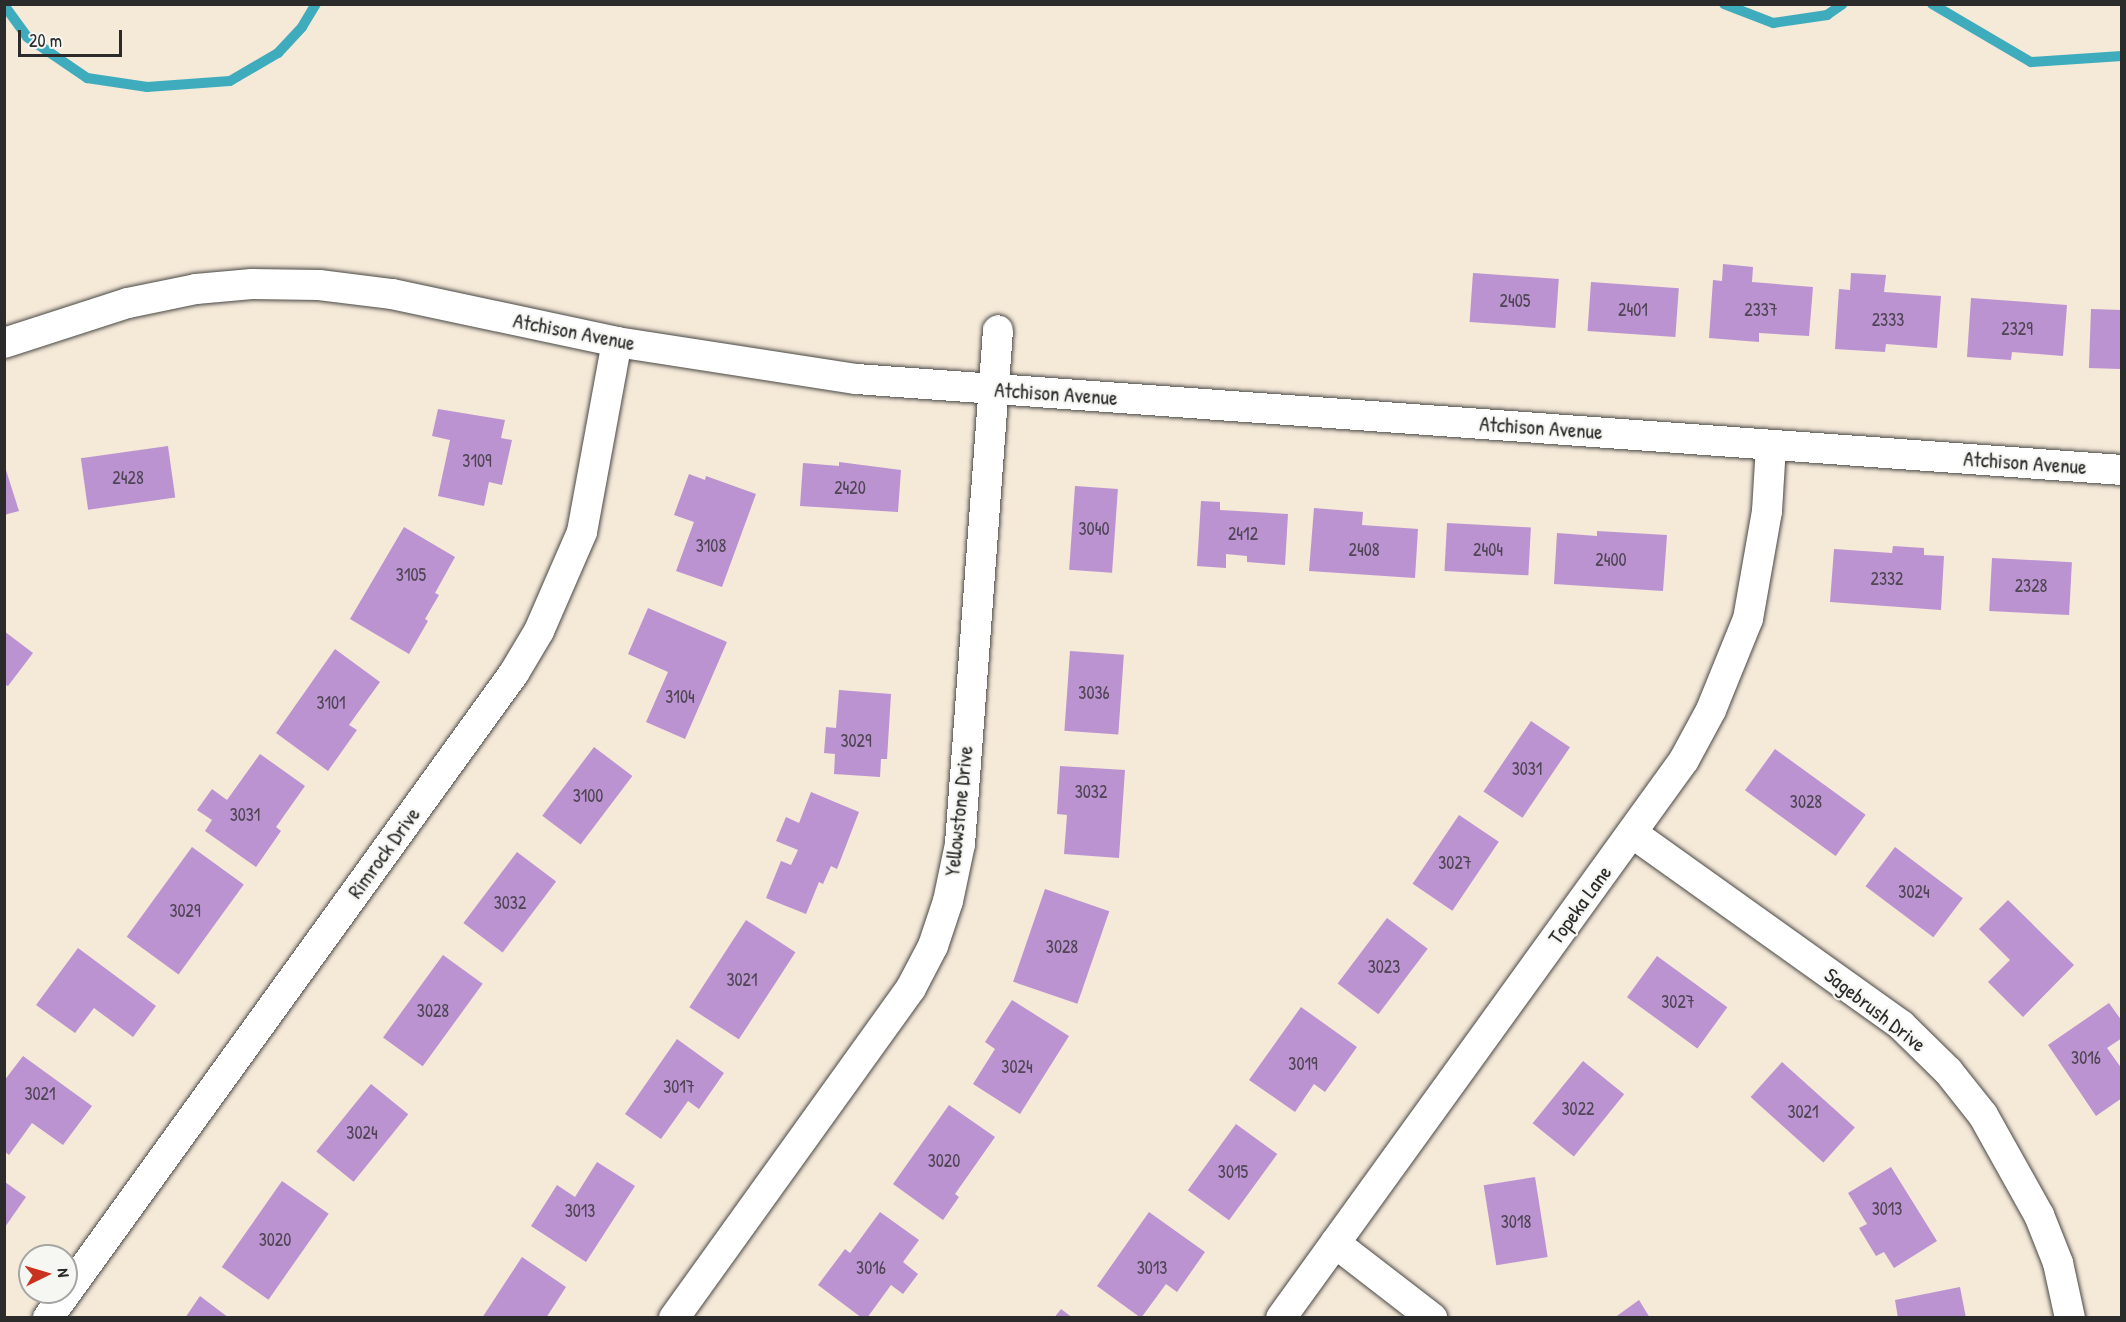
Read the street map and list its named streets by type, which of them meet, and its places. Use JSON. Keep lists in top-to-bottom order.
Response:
{
  "streets": {
    "street": [
      "Atchison Avenue",
      "Yellowstone Drive",
      "Rimrock Drive",
      "Topeka Lane",
      "Sagebrush Drive"
    ]
  },
  "crossings": [
    ["Atchison Avenue", "Yellowstone Drive"],
    ["Atchison Avenue", "Rimrock Drive"],
    ["Atchison Avenue", "Topeka Lane"],
    ["Topeka Lane", "Sagebrush Drive"]
  ],
  "house_numbers": [
    "2405",
    "2401",
    "2337",
    "2333",
    "2329",
    "3109",
    "2428",
    "2420",
    "3040",
    "2412",
    "3108",
    "2408",
    "2404",
    "2400",
    "3105",
    "2332",
    "2328",
    "3036",
    "3104",
    "3101",
    "3029",
    "3031",
    "3032",
    "3100",
    "3028",
    "3031",
    "3027",
    "3024",
    "3032",
    "3029",
    "3028",
    "3023",
    "3021",
    "3027",
    "3028",
    "3016",
    "3019",
    "3024",
    "3017",
    "3021",
    "3022",
    "3021",
    "3024",
    "3020",
    "3015",
    "3013",
    "3013",
    "3018",
    "3020",
    "3016",
    "3013"
  ],
  "scale_bar": "20 m",
  "north": "right"
}
